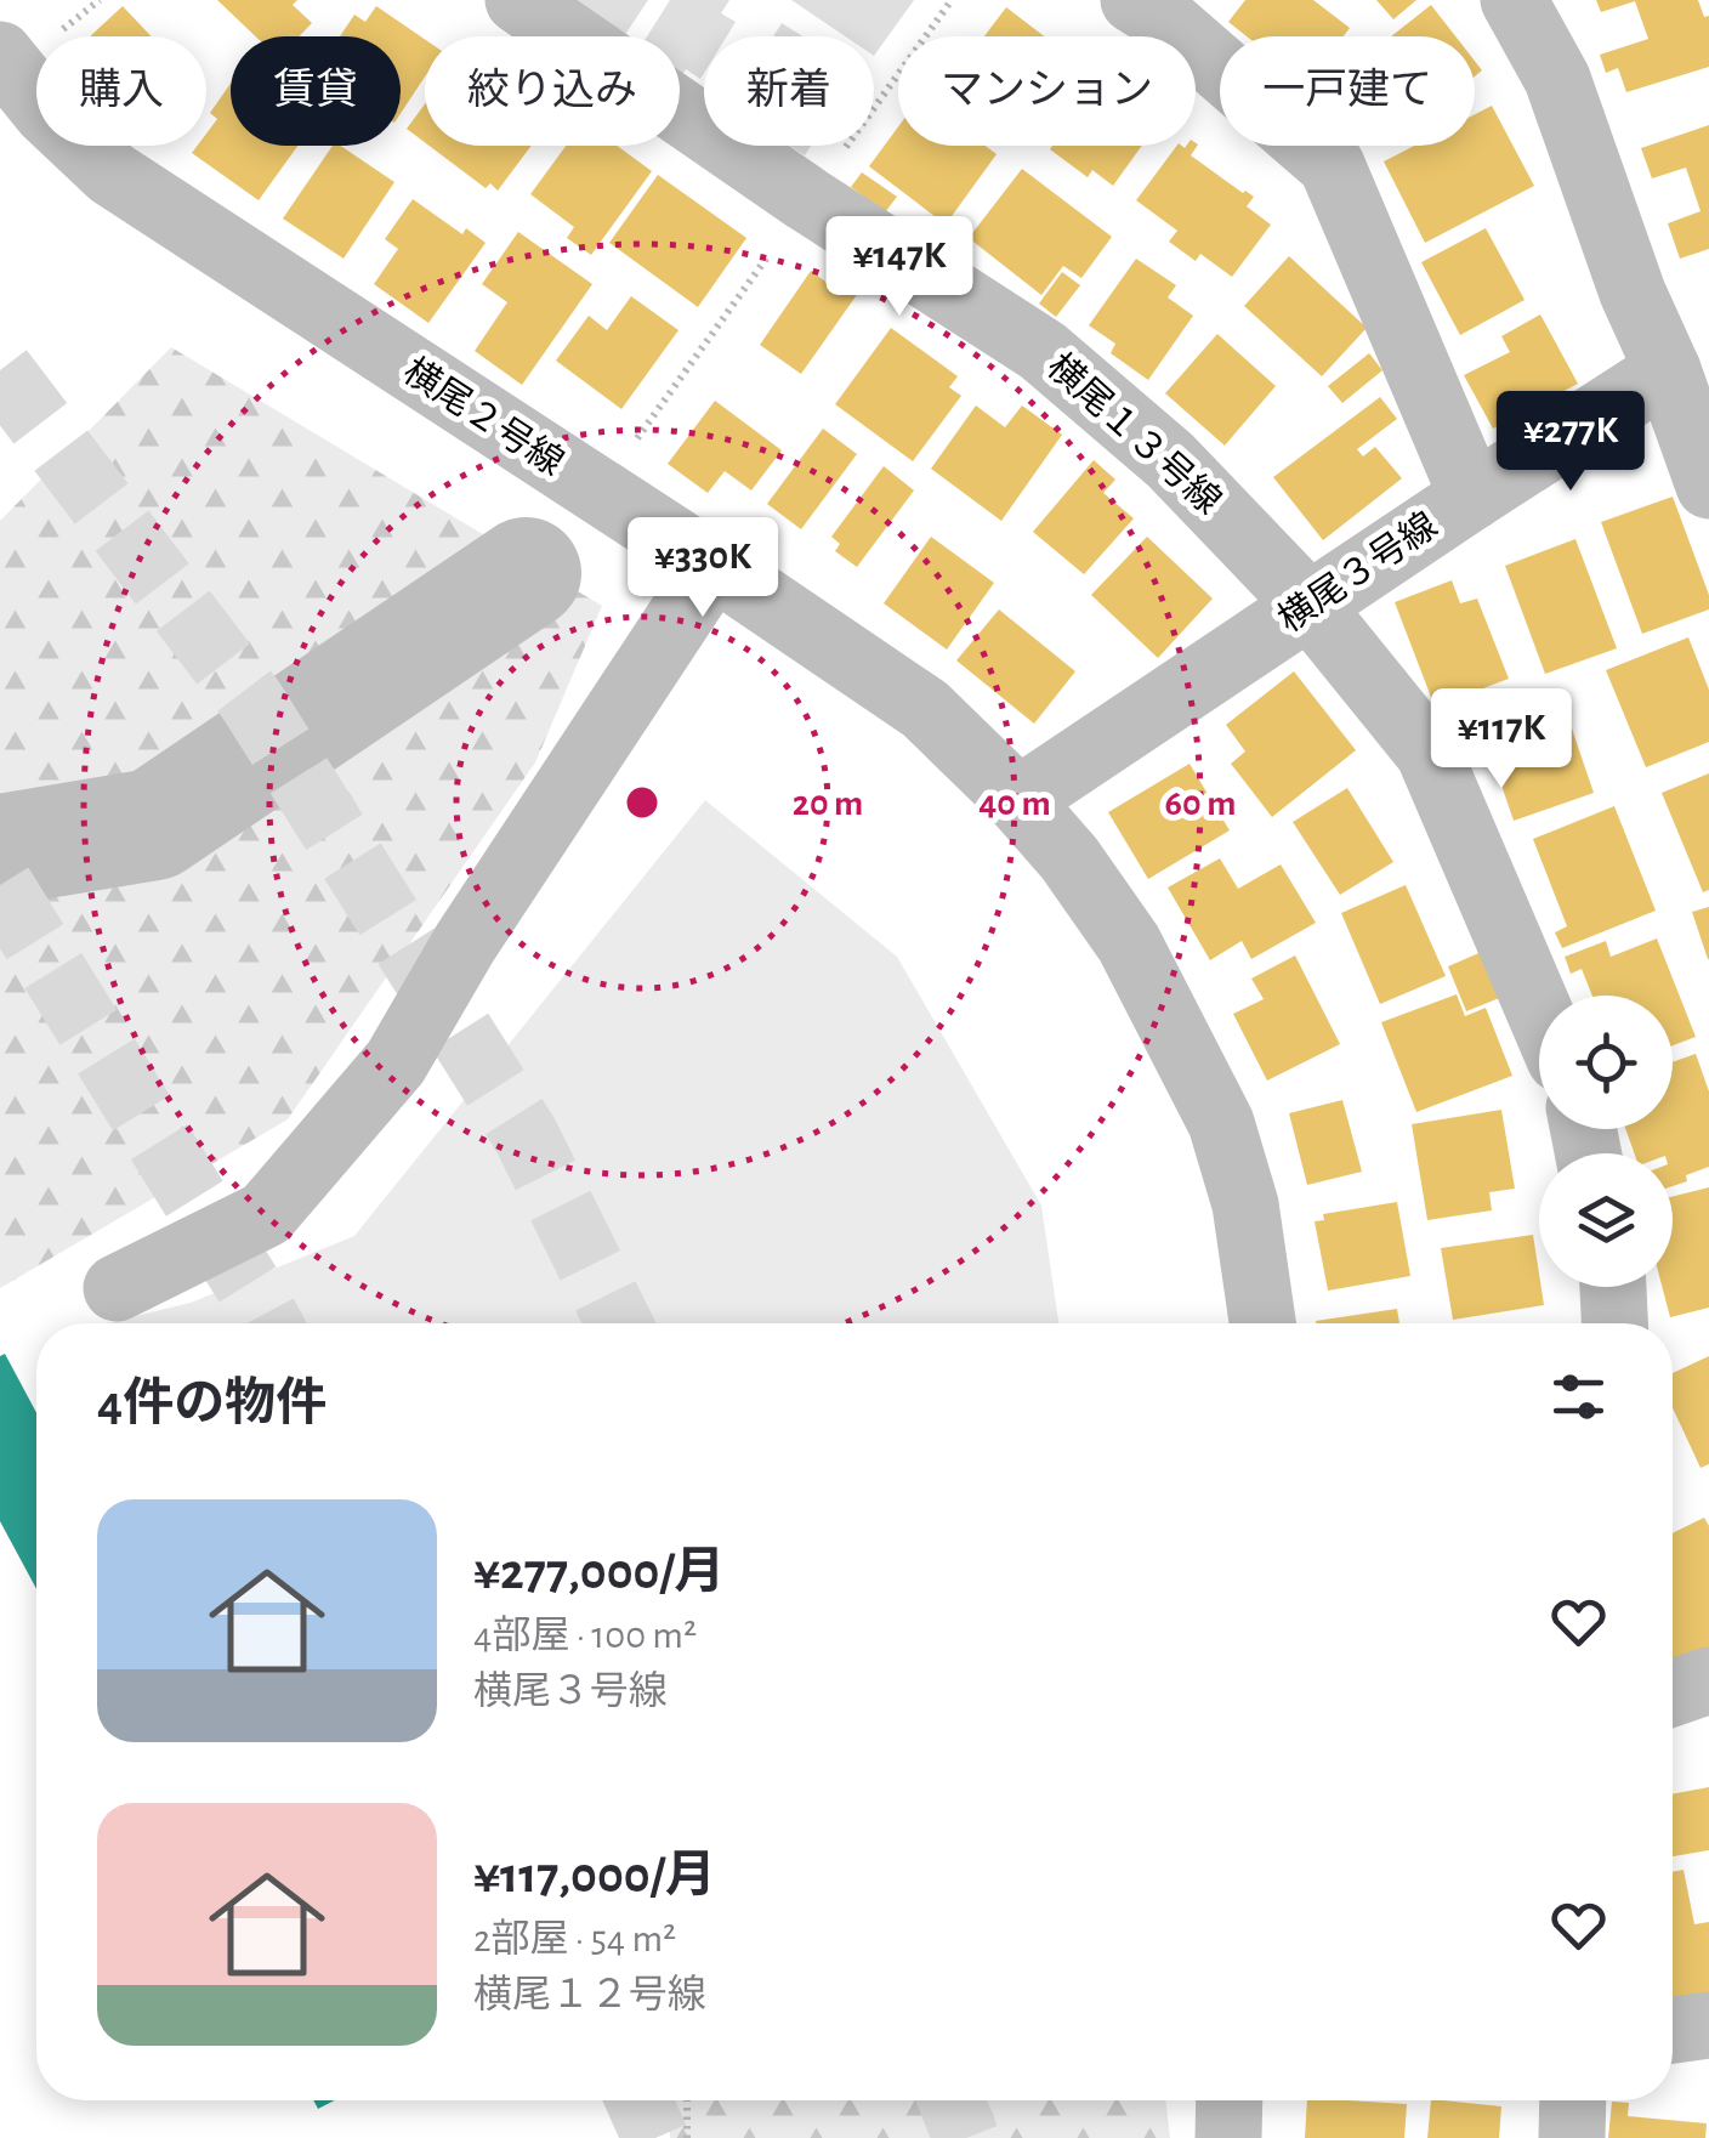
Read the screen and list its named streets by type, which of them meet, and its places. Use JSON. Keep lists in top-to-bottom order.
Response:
{
  "streets": {
    "street": ["横尾２号線", "横尾１３号線", "横尾３号線"]
  },
  "crossings": [
    ["横尾２号線", "横尾３号線"],
    ["横尾１３号線", "横尾３号線"]
  ],
  "page": {
    "chip": [
      "購入",
      "賃貸",
      "絞り込み",
      "新着",
      "マンション",
      "一戸建て"
    ],
    "price": [
      "¥147K",
      "¥277K",
      "¥330K",
      "¥117K"
    ],
    "heading": "4件の物件",
    "list": [
      {
        "name": "¥277,000/月",
        "note": "4部屋 · 100 m² · 横尾３号線"
      },
      {
        "name": "¥117,000/月",
        "note": "2部屋 · 54 m² · 横尾１２号線"
      }
    ]
  },
  "rings": ["20 m", "40 m", "60 m"]
}
